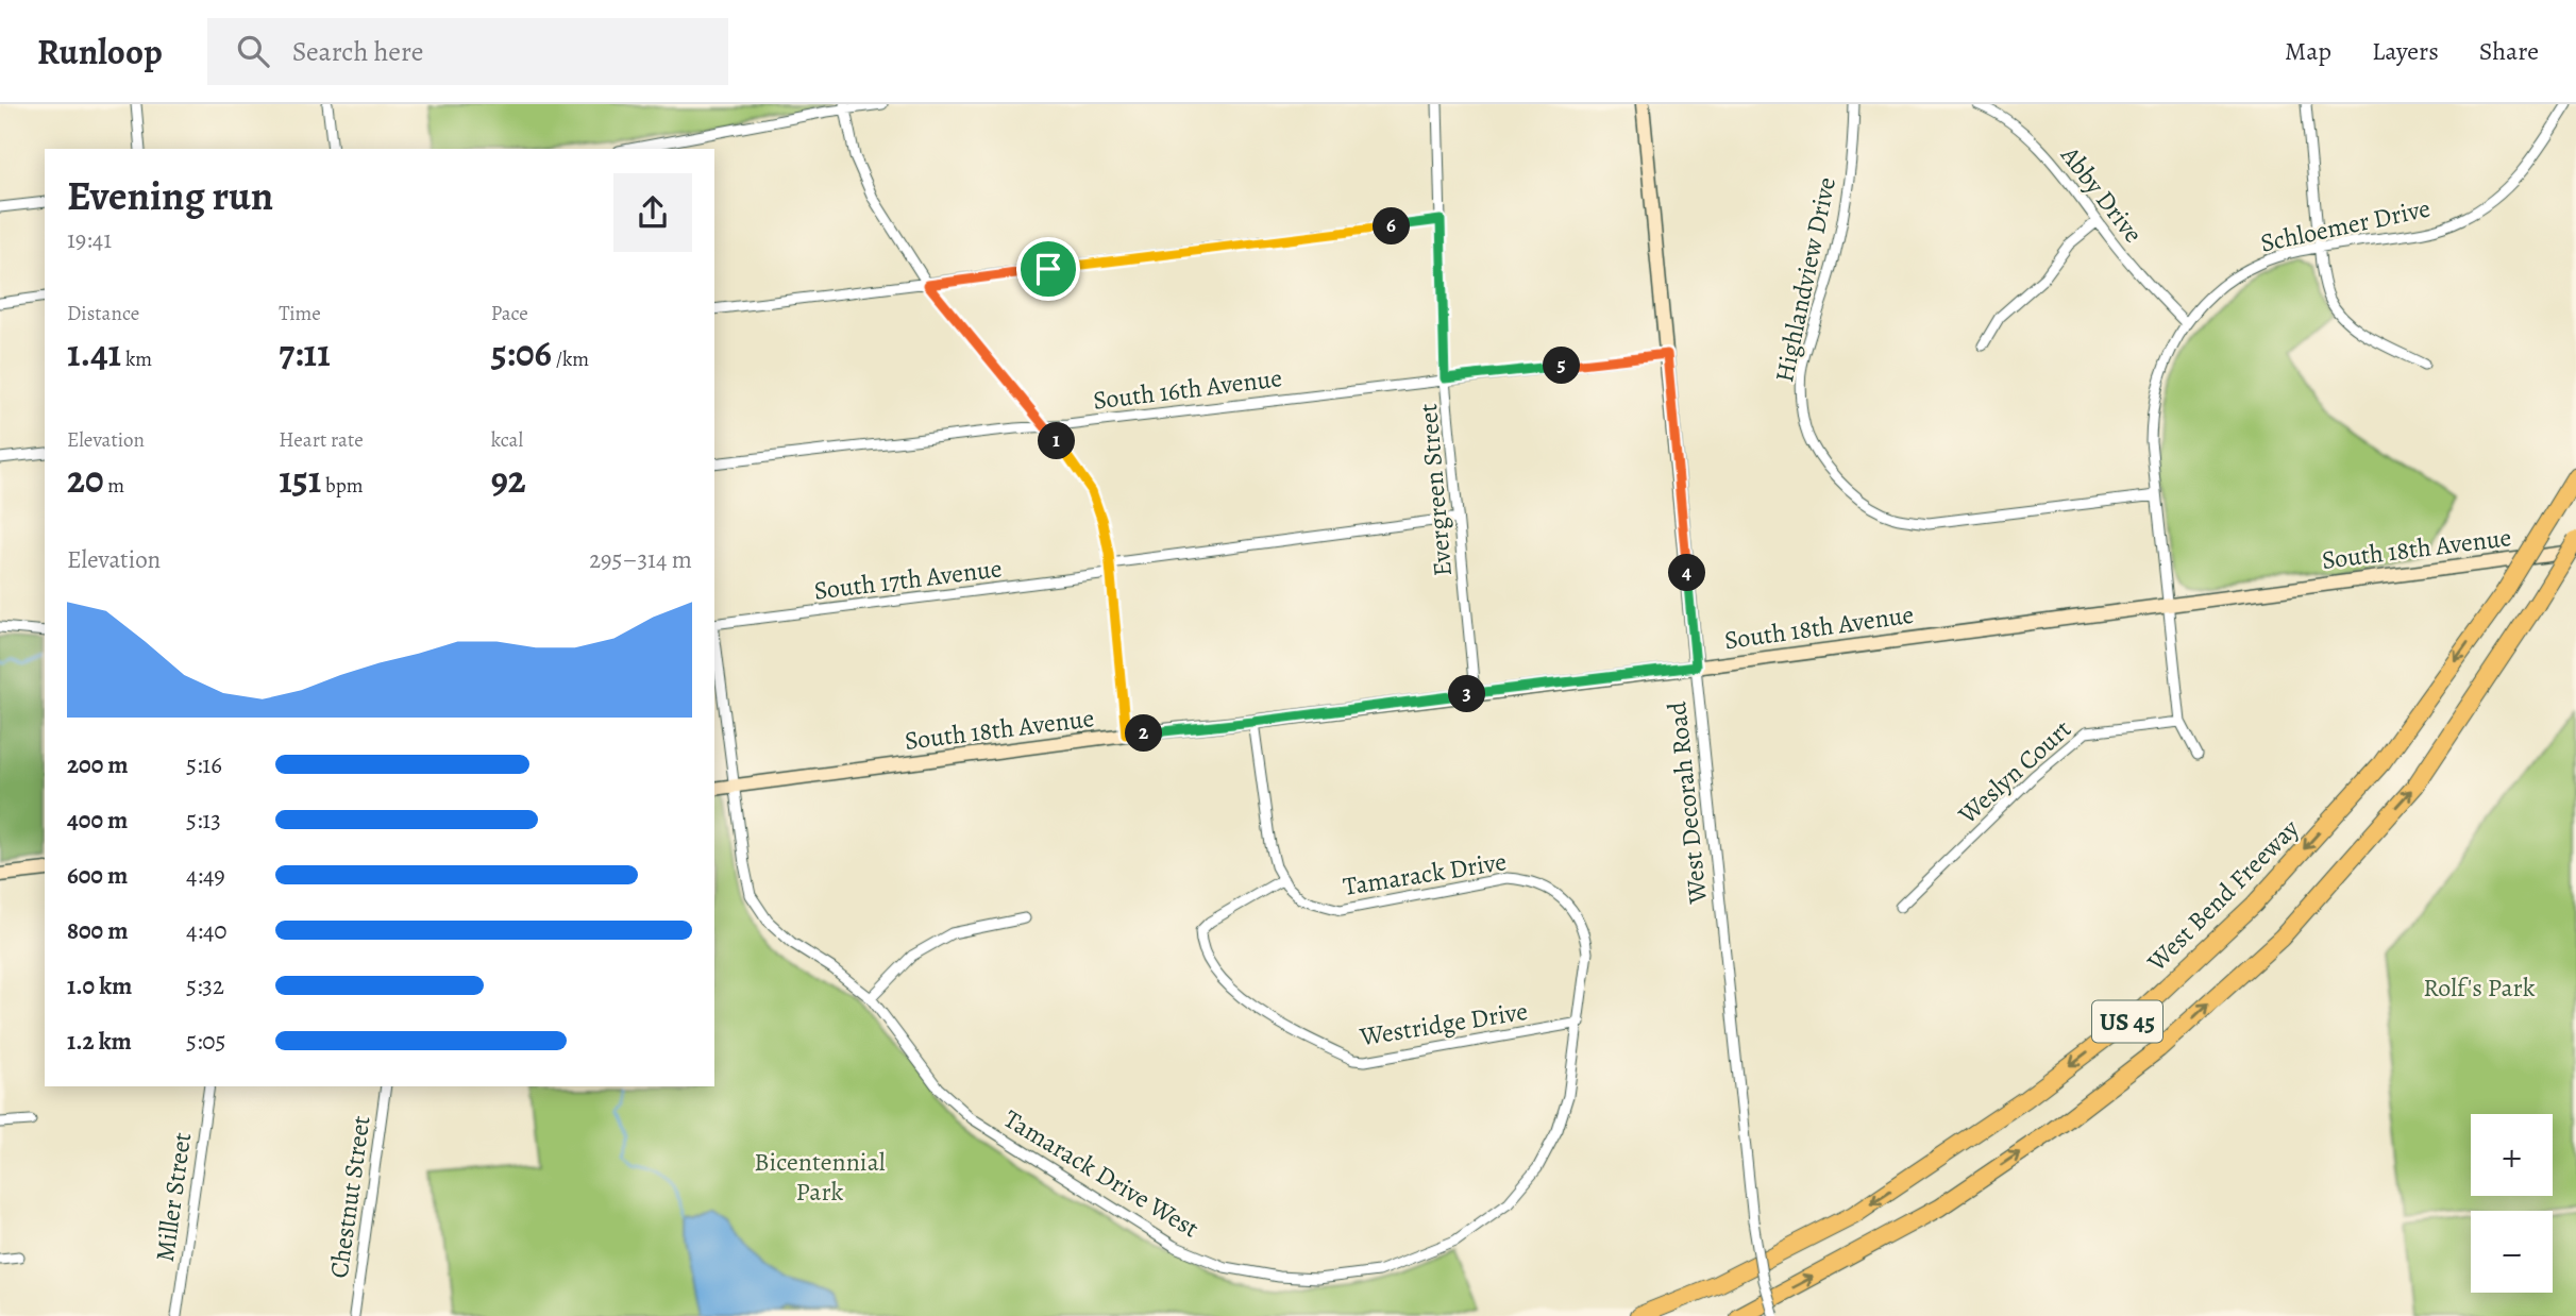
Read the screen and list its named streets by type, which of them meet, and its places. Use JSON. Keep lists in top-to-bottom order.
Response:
{
  "streets": {
    "highway": ["West Bend Freeway", "US 45"],
    "street": [
      "Abby Drive",
      "Schloemer Drive",
      "Highlandview Drive",
      "South 16th Avenue",
      "Evergreen Street",
      "South 18th Avenue",
      "South 17th Avenue",
      "Weslyn Court",
      "West Decorah Road",
      "Tamarack Drive",
      "Westridge Drive",
      "Tamarack Drive West",
      "Miller Street",
      "Chestnut Street"
    ]
  },
  "crossings": [
    ["Abby Drive", "Schloemer Drive"],
    ["Schloemer Drive", "Highlandview Drive"],
    ["Schloemer Drive", "South 18th Avenue"],
    ["Schloemer Drive", "Weslyn Court"],
    ["South 16th Avenue", "Evergreen Street"],
    ["South 16th Avenue", "West Decorah Road"],
    ["Evergreen Street", "South 18th Avenue"],
    ["Evergreen Street", "South 17th Avenue"],
    ["South 18th Avenue", "West Decorah Road"],
    ["South 18th Avenue", "Tamarack Drive West"],
    ["Tamarack Drive", "Westridge Drive"],
    ["Tamarack Drive", "Tamarack Drive West"],
    ["Westridge Drive", "Tamarack Drive West"]
  ],
  "parks": ["Rolf's Park", "Bicentennial Park"],
  "page": {
    "header": "Runloop",
    "search": "Search here",
    "nav": ["Map", "Layers", "Share"],
    "heading": ["Evening run", "19:41"],
    "pins": [
      "6",
      "5",
      "1",
      "4",
      "3",
      "2"
    ],
    "stats": [
      ["Distance", "1.41 km"],
      ["Time", "7:11"],
      ["Pace", "5:06 /km"],
      ["Elevation", "20 m"],
      ["Heart rate", "151 bpm"],
      ["kcal", "92"]
    ],
    "chart": ["Elevation", "295–314 m"],
    "list": [
      {
        "name": "200 m",
        "note": "5:16"
      },
      {
        "name": "400 m",
        "note": "5:13"
      },
      {
        "name": "600 m",
        "note": "4:49"
      },
      {
        "name": "800 m",
        "note": "4:40"
      },
      {
        "name": "1.0 km",
        "note": "5:32"
      },
      {
        "name": "1.2 km",
        "note": "5:05"
      }
    ],
    "map_buttons": ["+", "−"]
  }
}
